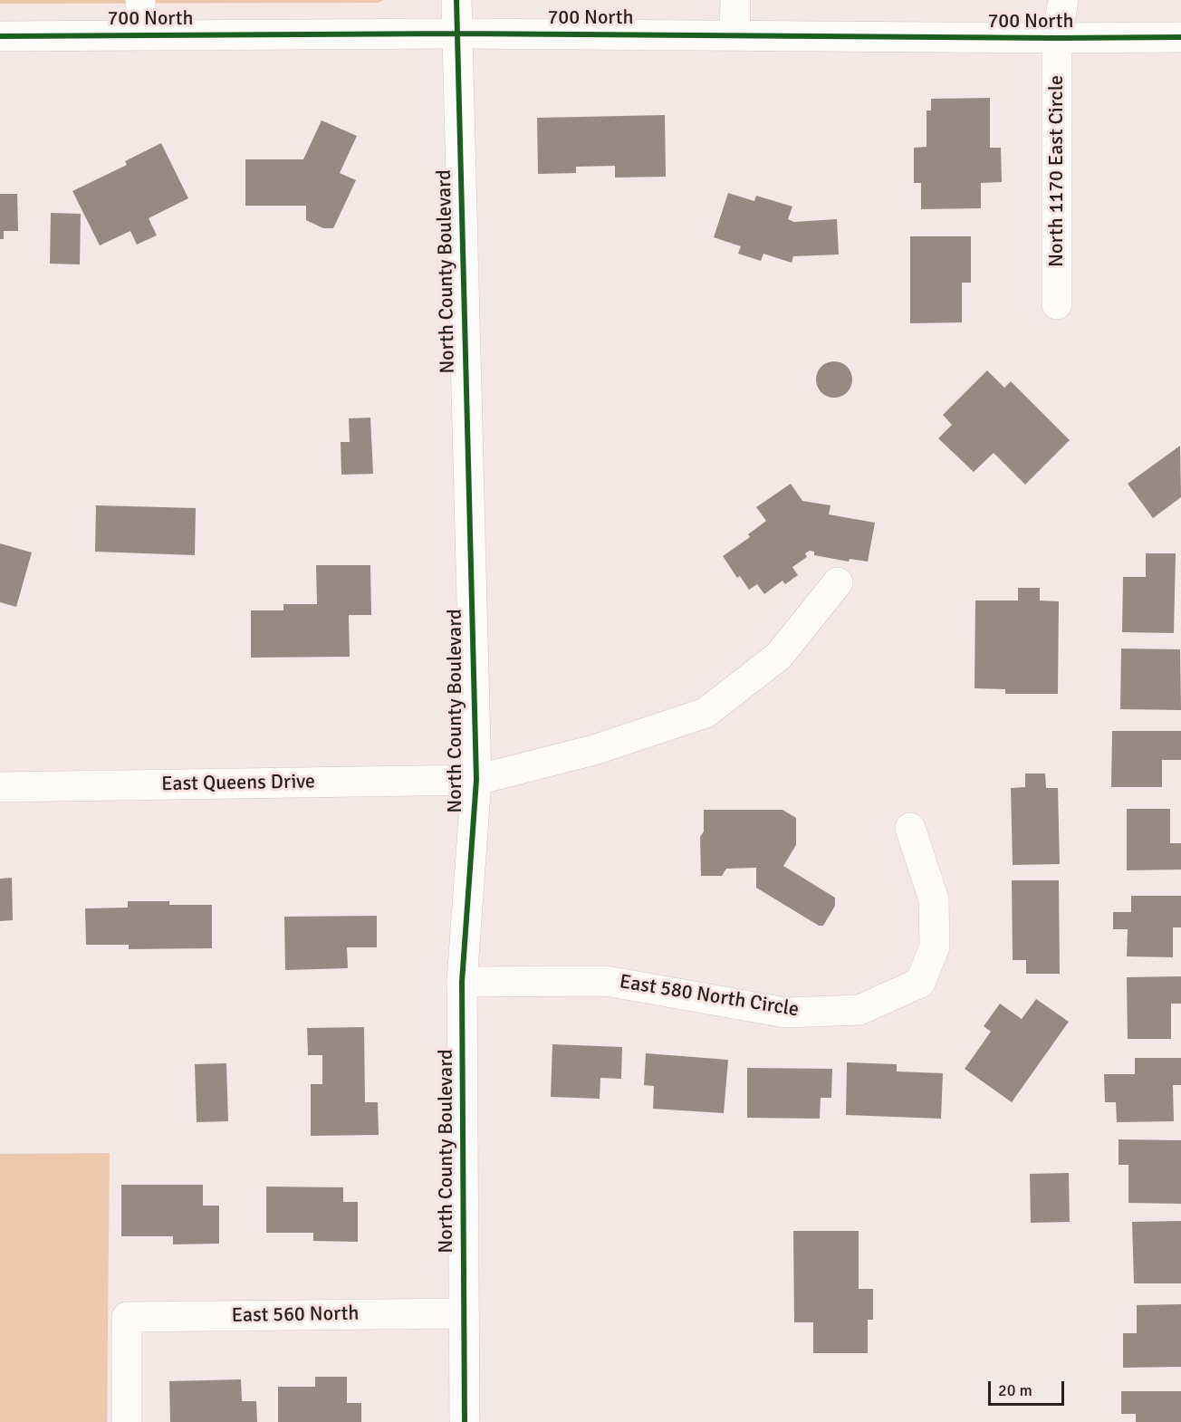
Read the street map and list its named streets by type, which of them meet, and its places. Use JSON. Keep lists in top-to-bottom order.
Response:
{
  "streets": {
    "street": [
      "700 North",
      "North 1170 East Circle",
      "North County Boulevard",
      "East Queens Drive",
      "East 580 North Circle",
      "East 560 North"
    ]
  },
  "crossings": [
    ["700 North", "North 1170 East Circle"],
    ["700 North", "North County Boulevard"],
    ["North County Boulevard", "East Queens Drive"],
    ["North County Boulevard", "East 580 North Circle"],
    ["North County Boulevard", "East 560 North"]
  ],
  "scale_bar": "20 m"
}
